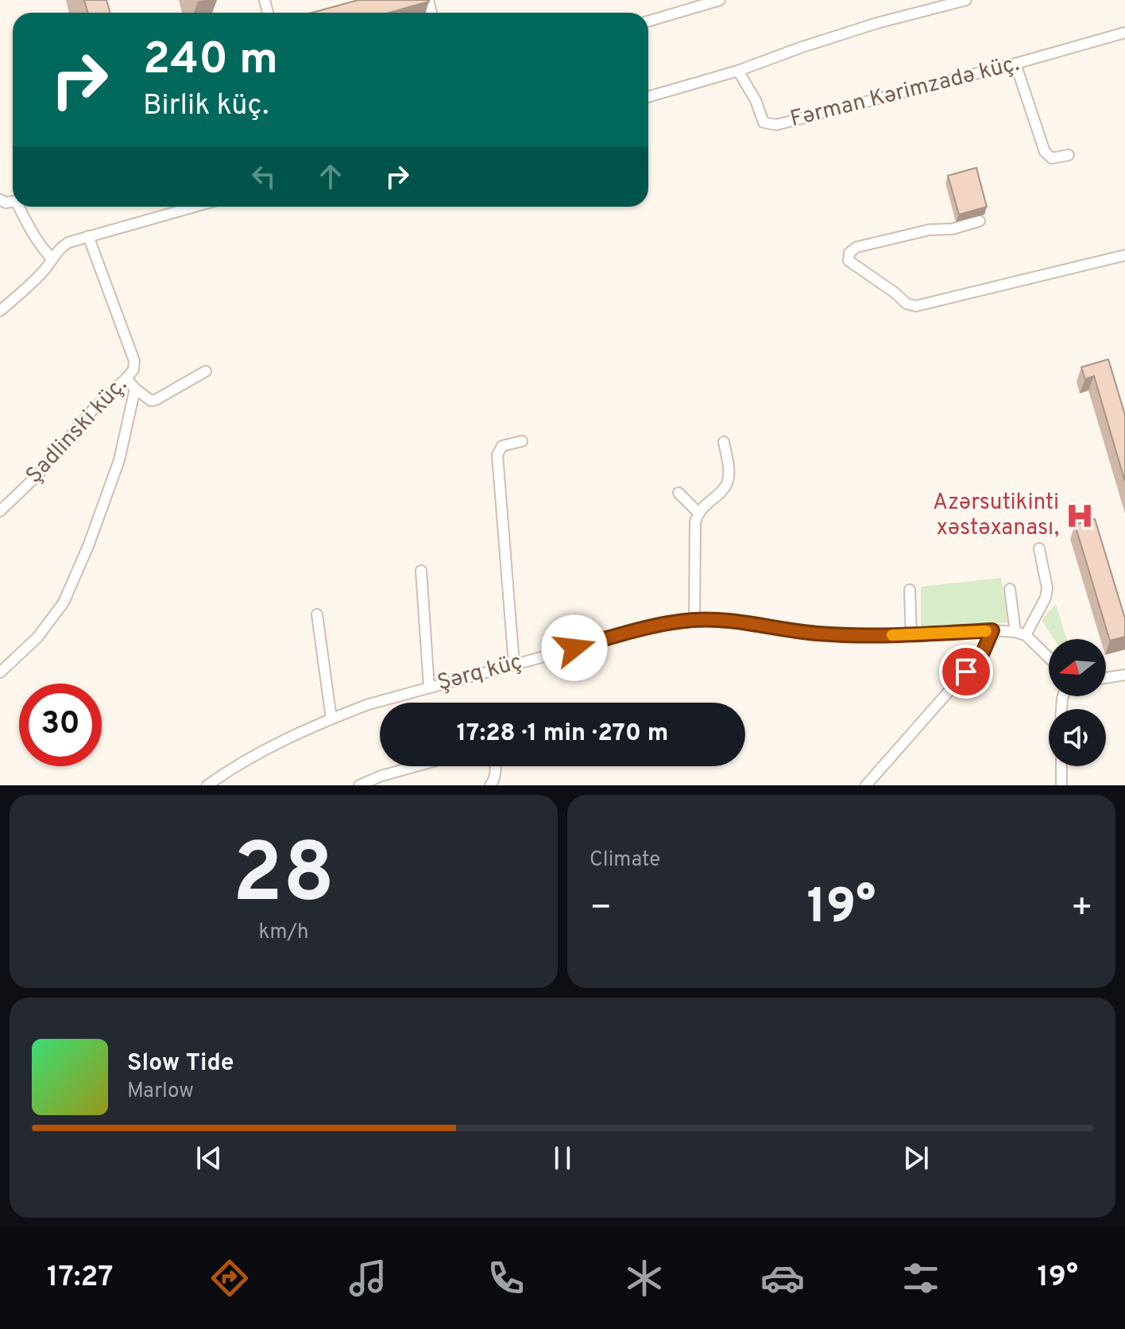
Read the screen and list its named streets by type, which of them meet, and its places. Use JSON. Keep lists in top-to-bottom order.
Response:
{
  "streets": {
    "street": ["Fərman Kərimzadə küç.", "Şadlinski küç.", "Şərq küç"]
  },
  "places": {
    "hospital": ["Azərsutikinti xəstəxanası,"]
  },
  "north": "left",
  "page": {
    "turn": ["240 m", "Birlik küç."],
    "limit": "30",
    "trip": "17:28 · 1 min · 270 m",
    "tile": [
      ["28", "km/h"],
      "Climate"
    ],
    "heat": ["−", "19°", "+"],
    "song": ["Slow Tide", "Marlow"],
    "tabs": ["17:27", "19°"]
  }
}
